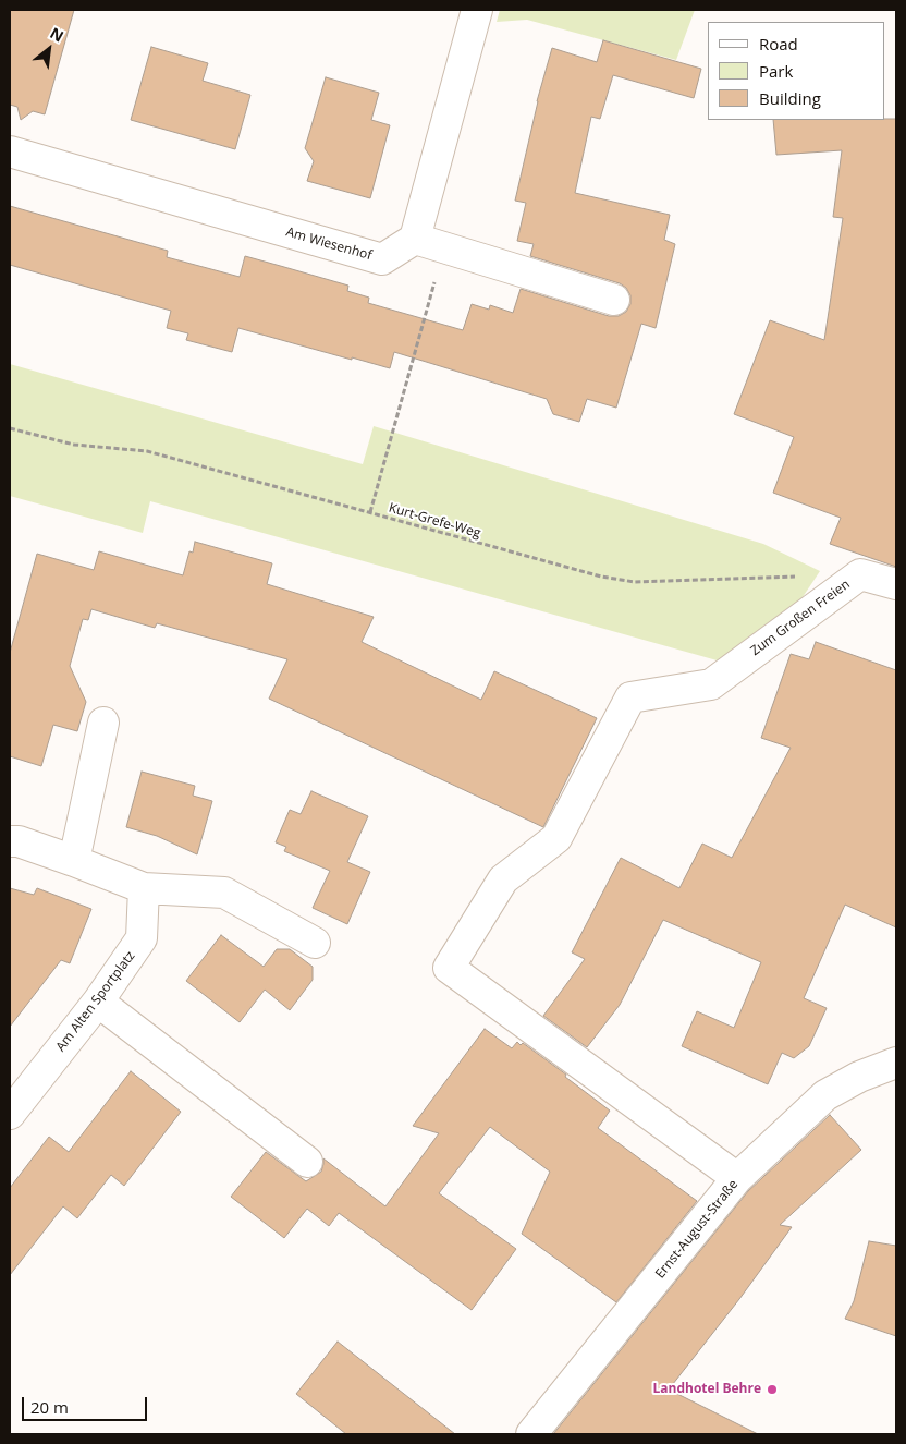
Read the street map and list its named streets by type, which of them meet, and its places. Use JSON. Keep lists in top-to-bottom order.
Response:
{
  "streets": {
    "street": [
      "Am Wiesenhof",
      "Zum Großen Freien",
      "Am Alten Sportplatz",
      "Ernst-August-Straße"
    ],
    "path": ["Kurt-Grefe-Weg"]
  },
  "crossings": [
    ["Zum Großen Freien", "Ernst-August-Straße"]
  ],
  "places": ["Landhotel Behre"],
  "legend": ["Road", "Park", "Building"],
  "scale_bar": "20 m",
  "north": "top right"
}
